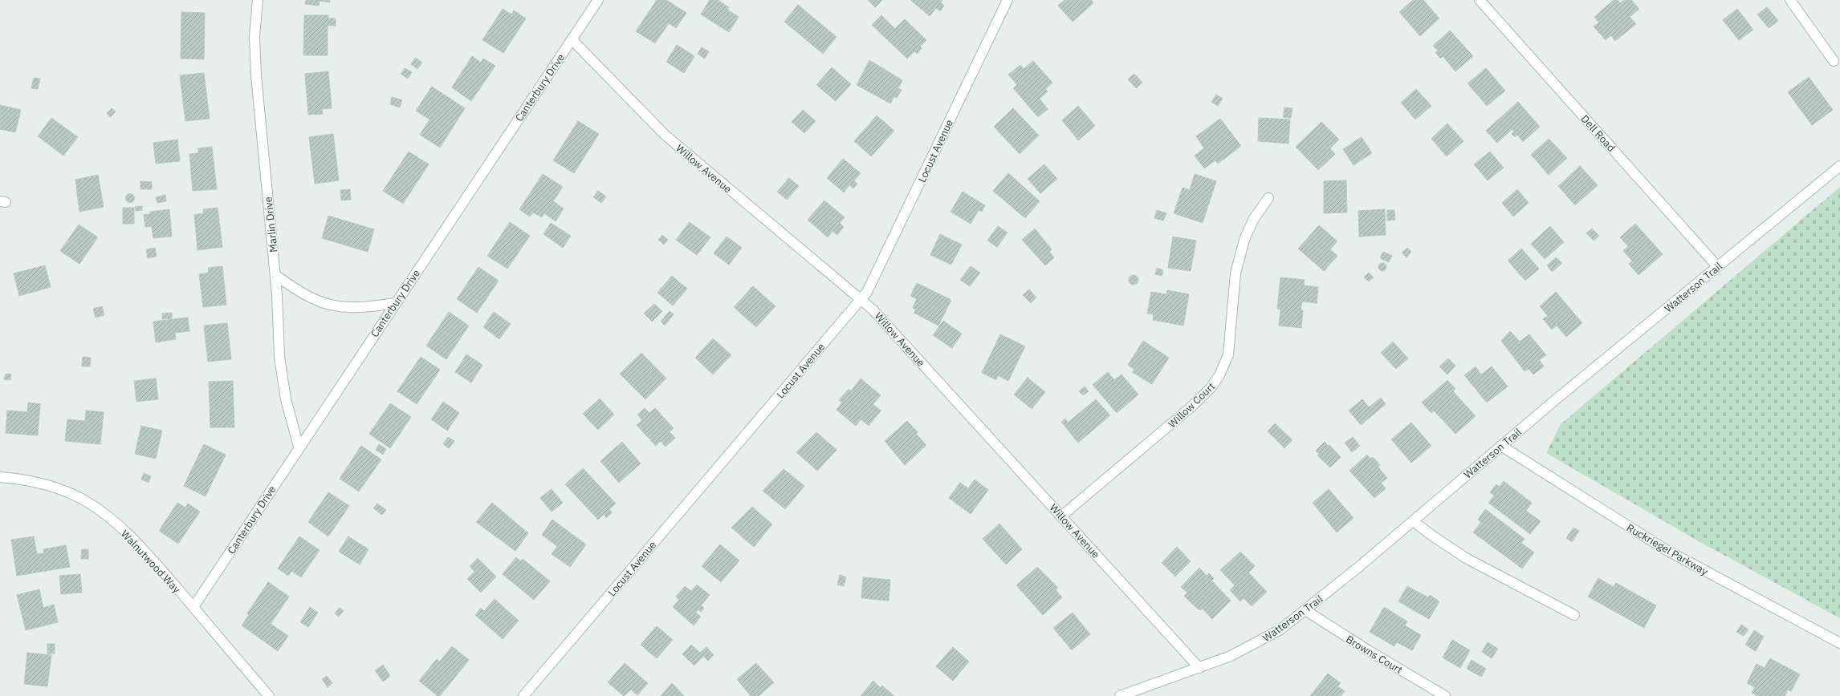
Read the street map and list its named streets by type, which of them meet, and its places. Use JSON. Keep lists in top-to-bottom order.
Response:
{
  "streets": {
    "street": [
      "Canterbury Drive",
      "Dell Road",
      "Locust Avenue",
      "Willow Avenue",
      "Marlin Drive",
      "Watterson Trail",
      "Willow Court",
      "Ruckriegel Parkway",
      "Walnutwood Way",
      "Browns Court"
    ]
  },
  "crossings": [
    ["Canterbury Drive", "Willow Avenue"],
    ["Canterbury Drive", "Marlin Drive"],
    ["Canterbury Drive", "Walnutwood Way"],
    ["Dell Road", "Watterson Trail"],
    ["Locust Avenue", "Willow Avenue"],
    ["Willow Avenue", "Watterson Trail"],
    ["Willow Avenue", "Willow Court"],
    ["Watterson Trail", "Ruckriegel Parkway"],
    ["Watterson Trail", "Browns Court"]
  ]
}
